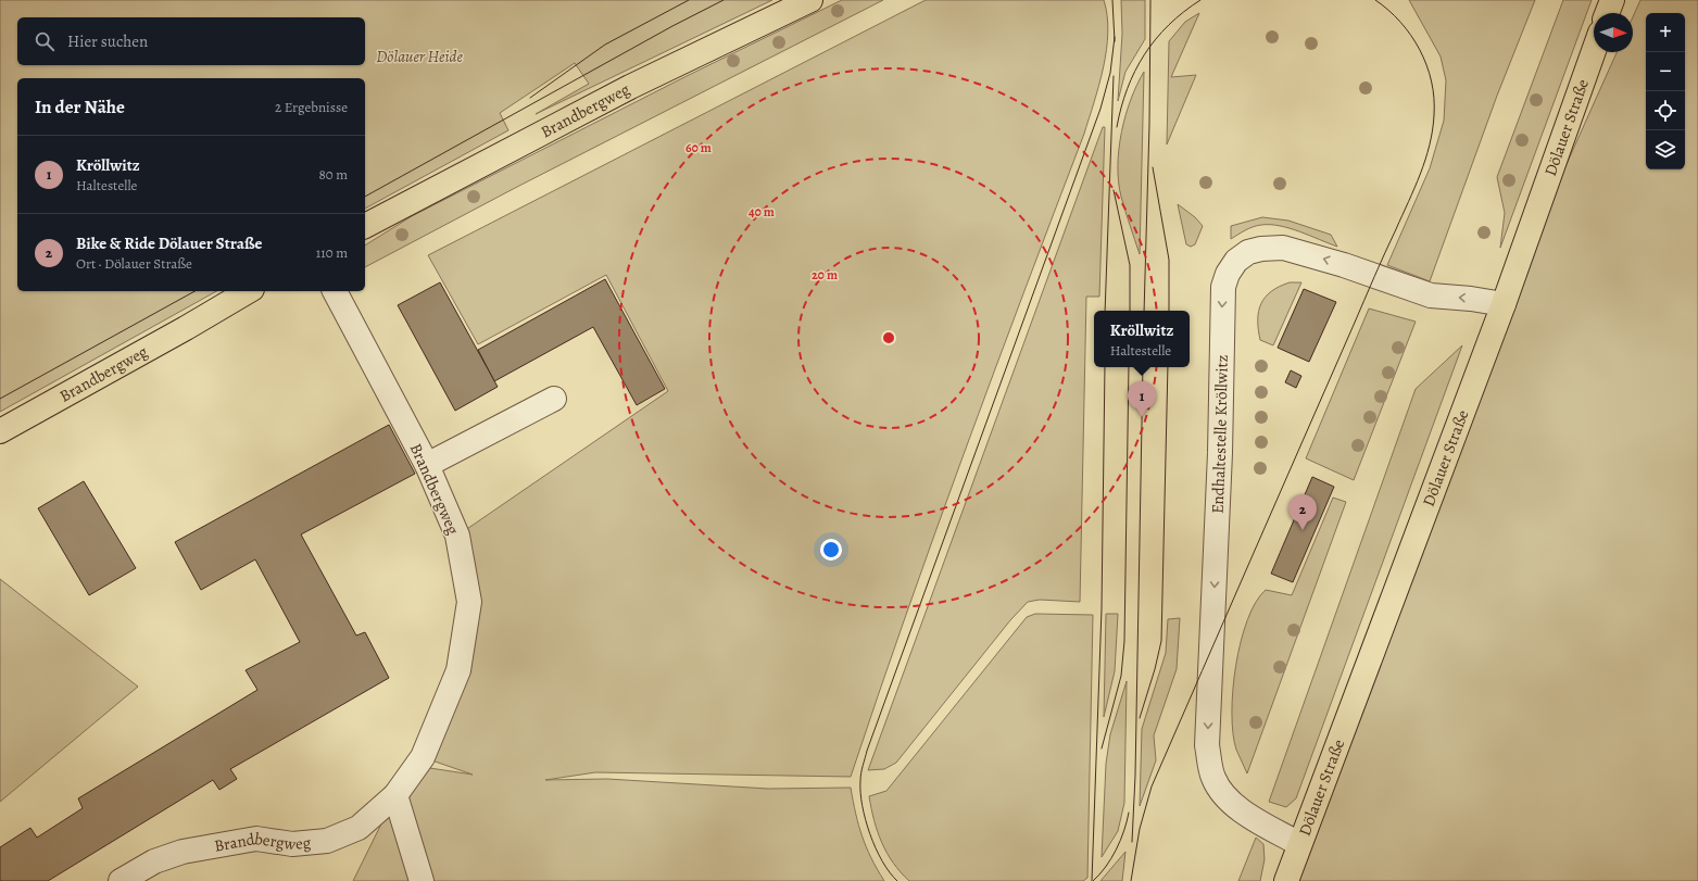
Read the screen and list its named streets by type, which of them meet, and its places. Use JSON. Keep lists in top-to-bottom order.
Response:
{
  "streets": {
    "main road": ["Brandbergweg", "Dölauer Straße"],
    "lane": ["Endhaltestelle Kröllwitz"]
  },
  "crossings": [
    ["Dölauer Straße", "Endhaltestelle Kröllwitz"]
  ],
  "parks": ["Dölauer Heide"],
  "north": "right",
  "page": {
    "map_buttons": ["+", "−"],
    "search": "Hier suchen",
    "heading": ["In der Nähe", "2 Ergebnisse"],
    "list": [
      {
        "mark": "1",
        "name": "Kröllwitz",
        "note": "Haltestelle",
        "value": "80 m"
      },
      {
        "mark": "2",
        "name": "Bike & Ride Dölauer Straße",
        "note": "Ort · Dölauer Straße",
        "value": "110 m"
      }
    ],
    "popup": ["Kröllwitz", "Haltestelle"],
    "pins": ["1", "2"]
  },
  "rings": ["60 m", "40 m", "20 m"]
}
